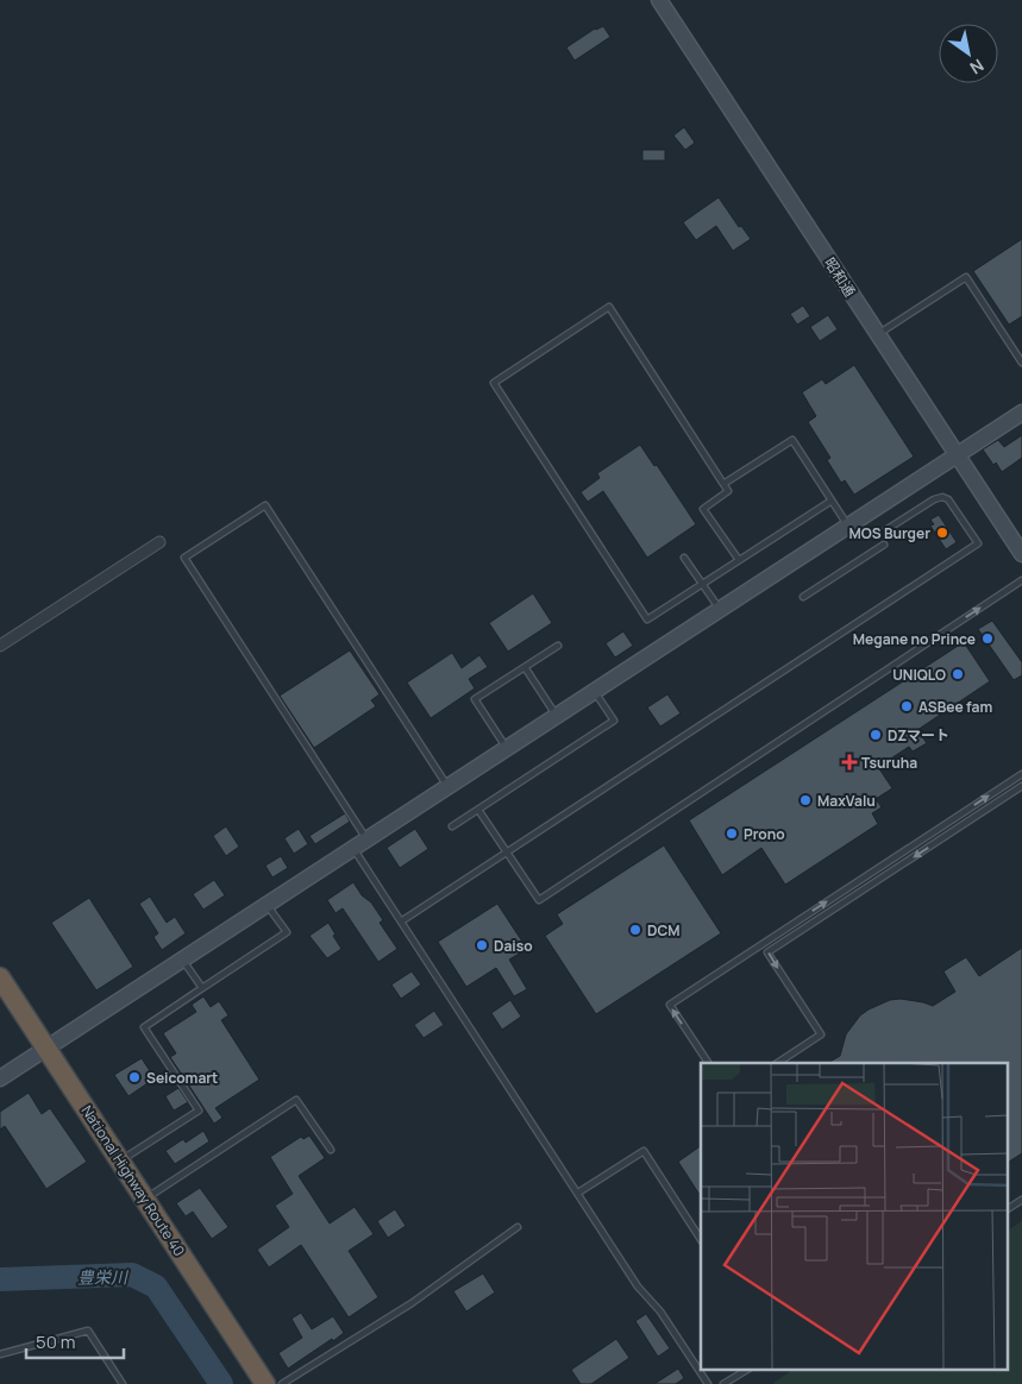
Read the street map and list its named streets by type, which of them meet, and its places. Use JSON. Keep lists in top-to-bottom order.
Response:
{
  "streets": {
    "highway": ["National Highway Route 40"],
    "street": ["昭和通"]
  },
  "water": ["豊栄川"],
  "places": {
    "other": [
      "MOS Burger",
      "Megane no Prince",
      "UNIQLO",
      "ASBee fam",
      "DZマート",
      "MaxValu",
      "Prono",
      "DCM",
      "Daiso",
      "Seicomart"
    ],
    "health": ["Tsuruha"]
  },
  "scale_bar": "50 m",
  "north": "bottom right"
}
